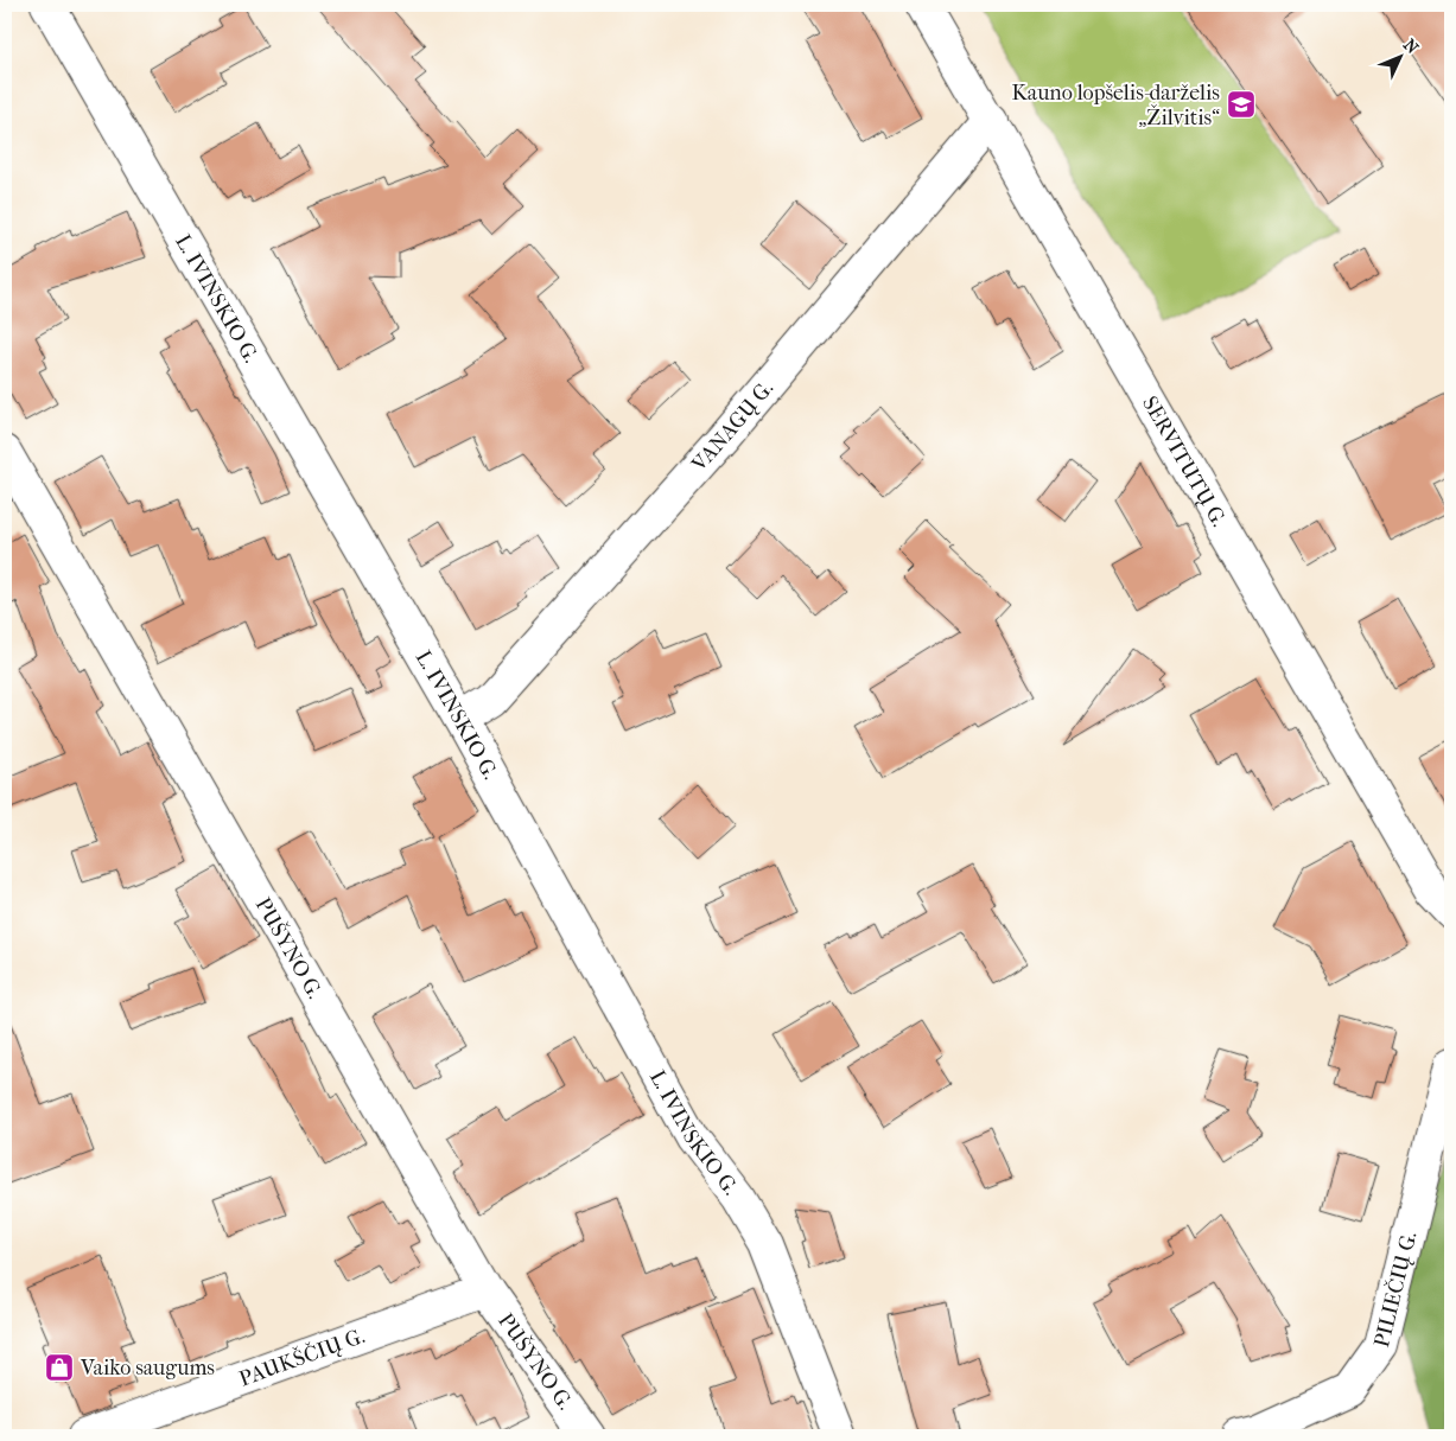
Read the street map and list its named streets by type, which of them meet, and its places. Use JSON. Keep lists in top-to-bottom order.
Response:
{
  "streets": {
    "street": [
      "L. IVINSKIO G.",
      "VANAGŲ G.",
      "SERVITUTŲ G.",
      "PUŠYNO G.",
      "PILIEČIŲ G.",
      "PAUKŠČIŲ G."
    ]
  },
  "crossings": [
    ["L. IVINSKIO G.", "VANAGŲ G."],
    ["VANAGŲ G.", "SERVITUTŲ G."],
    ["PUŠYNO G.", "PAUKŠČIŲ G."]
  ],
  "places": {
    "school or university": ["Kauno lopšelis-darželis „Žilvitis“"],
    "shop": ["Vaiko saugums"]
  },
  "north": "top right"
}
